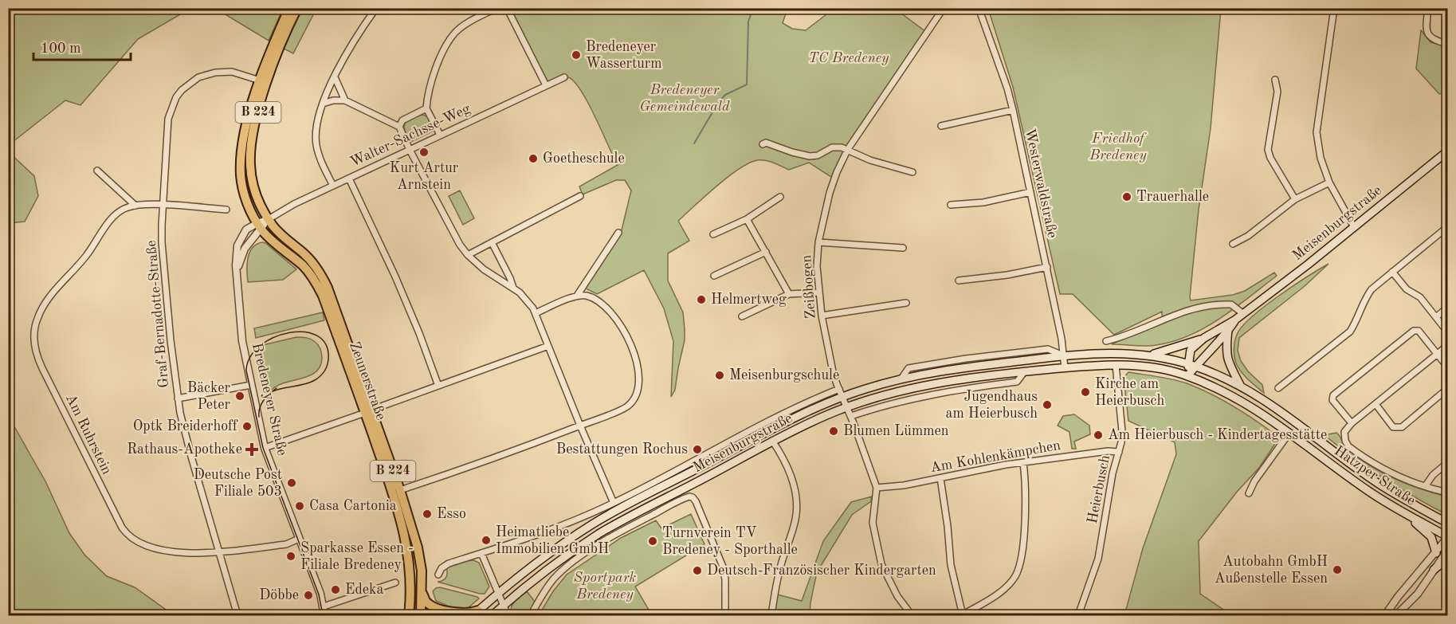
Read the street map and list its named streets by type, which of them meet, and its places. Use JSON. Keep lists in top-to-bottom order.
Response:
{
  "streets": {
    "main road": [
      "B 224",
      "Meisenburgstraße",
      "Zeunerstraße",
      "Hatzper Straße"
    ],
    "street": [
      "Walter-Sachsse-Weg",
      "Westerwaldstraße",
      "Zeißbogen",
      "Graf-Bernadotte-Straße",
      "Bredeneyer Straße",
      "Am Ruhrstein",
      "Am Kohlenkämpchen",
      "Heierbusch"
    ]
  },
  "crossings": [
    ["B 224", "Walter-Sachsse-Weg"],
    ["B 224", "Graf-Bernadotte-Straße"],
    ["B 224", "Zeunerstraße"],
    ["B 224", "Bredeneyer Straße"],
    ["Walter-Sachsse-Weg", "Zeunerstraße"],
    ["Westerwaldstraße", "Meisenburgstraße"],
    ["Meisenburgstraße", "Zeißbogen"],
    ["Meisenburgstraße", "Hatzper Straße"],
    ["Meisenburgstraße", "Heierbusch"],
    ["Graf-Bernadotte-Straße", "Am Ruhrstein"],
    ["Zeunerstraße", "Bredeneyer Straße"],
    ["Bredeneyer Straße", "Am Ruhrstein"],
    ["Am Kohlenkämpchen", "Heierbusch"]
  ],
  "parks": [
    "TC Bredeney",
    "Bredeneyer Gemeindewald",
    "Friedhof Bredeney",
    "Sportpark Bredeney"
  ],
  "places": {
    "other": [
      "Bredeneyer Wasserturm",
      "Kurt Artur Arnstein",
      "Goetheschule",
      "Trauerhalle",
      "Helmertweg",
      "Meisenburgschule",
      "Kirche am Heierbusch",
      "Bäcker Peter",
      "Jugendhaus am Heierbusch",
      "Optk Breiderhoff",
      "Blumen Lümmen",
      "Am Heierbusch - Kindertagesstätte",
      "Bestattungen Rochus",
      "Deutsche Post Filiale 503",
      "Casa Cartonia",
      "Esso",
      "Heimatliebe Immobilien GmbH",
      "Turnverein TV Bredeney - Sporthalle",
      "Sparkasse Essen - Filiale Bredeney",
      "Autobahn GmbH Außenstelle Essen",
      "Deutsch-Französischer Kindergarten",
      "Edeka",
      "Döbbe"
    ],
    "health": ["Rathaus-Apotheke"]
  },
  "scale_bar": "100 m"
}
